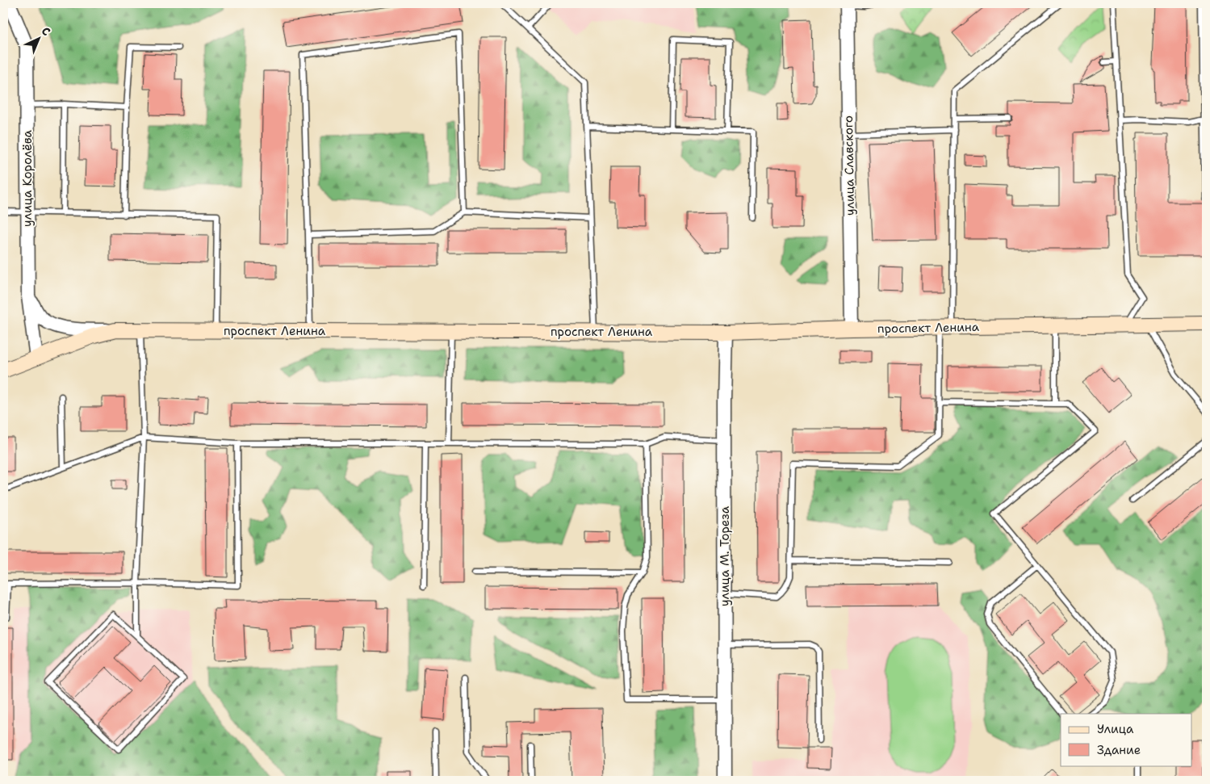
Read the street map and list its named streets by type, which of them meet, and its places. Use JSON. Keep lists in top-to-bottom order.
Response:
{
  "streets": {
    "main road": ["проспект Ленина"],
    "street": ["улица Славского", "улица Королёва", "улица М. Тореза"]
  },
  "crossings": [
    ["улица Славского", "проспект Ленина"],
    ["улица Королёва", "проспект Ленина"],
    ["проспект Ленина", "улица М. Тореза"]
  ],
  "legend": ["Улица", "Здание"],
  "north": "top right"
}
